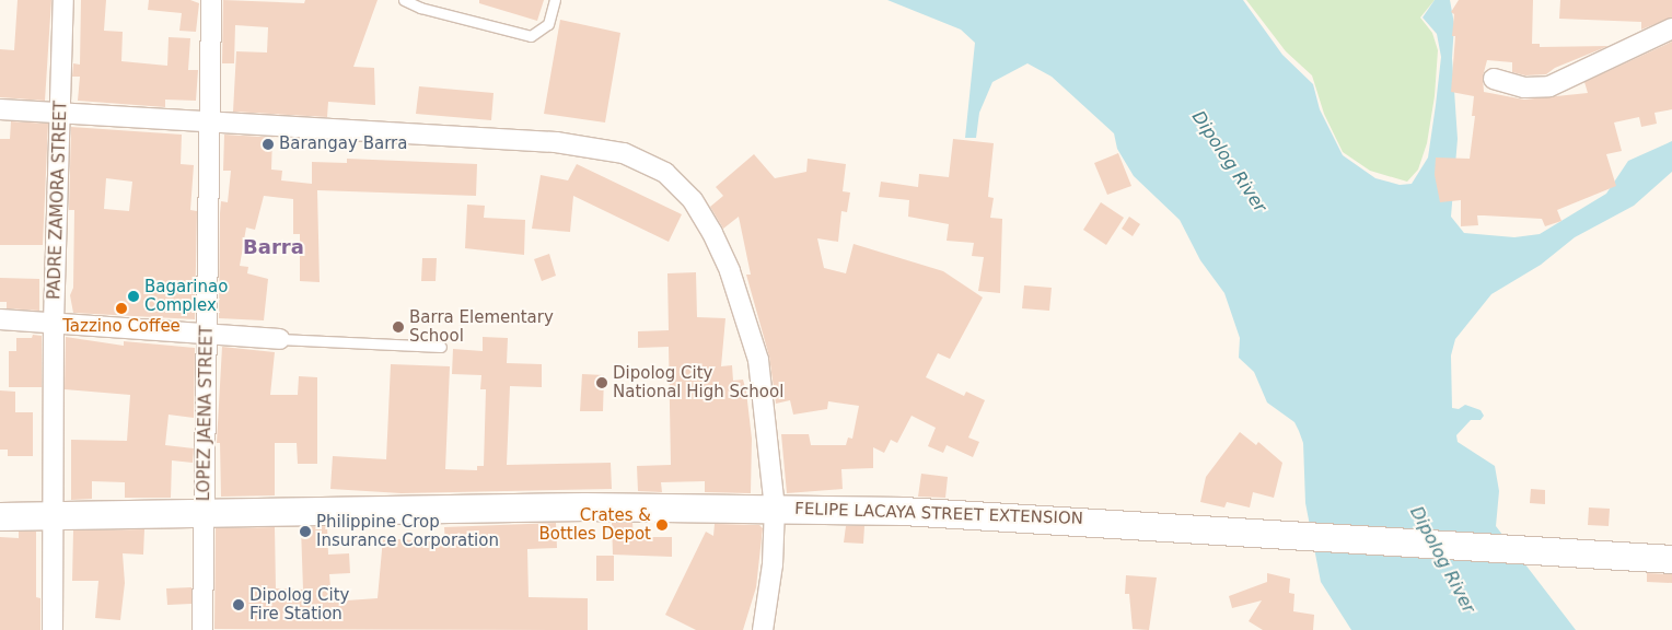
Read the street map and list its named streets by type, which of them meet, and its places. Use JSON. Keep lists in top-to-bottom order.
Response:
{
  "streets": {
    "main road": ["FELIPE LACAYA STREET EXTENSION"],
    "street": ["PADRE ZAMORA STREET", "LOPEZ JAENA STREET"]
  },
  "crossings": [
    ["PADRE ZAMORA STREET", "FELIPE LACAYA STREET EXTENSION"],
    ["LOPEZ JAENA STREET", "FELIPE LACAYA STREET EXTENSION"]
  ],
  "districts": ["Barra"],
  "water": ["Dipolog River"],
  "places": [
    "Barangay Barra",
    "Bagarinao Complex",
    "Tazzino Coffee",
    "Barra Elementary School",
    "Dipolog City National High School",
    "Crates & Bottles Depot",
    "Philippine Crop Insurance Corporation",
    "Dipolog City Fire Station"
  ]
}
